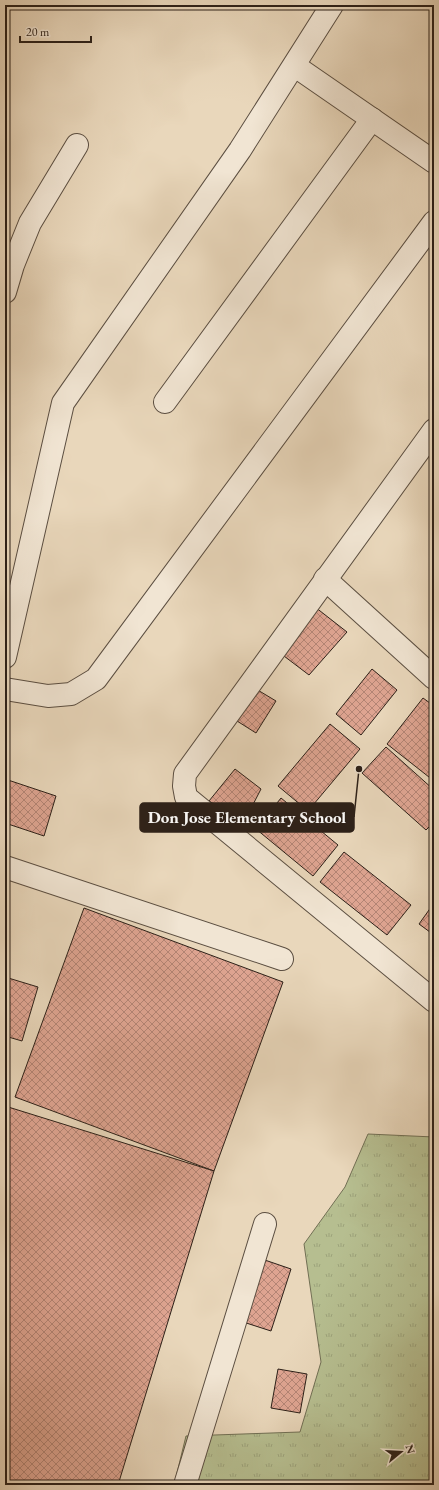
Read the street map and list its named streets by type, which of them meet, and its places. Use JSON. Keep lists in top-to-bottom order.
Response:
{
  "places": ["Don Jose Elementary School"],
  "scale_bar": "20 m",
  "north": "right"
}
